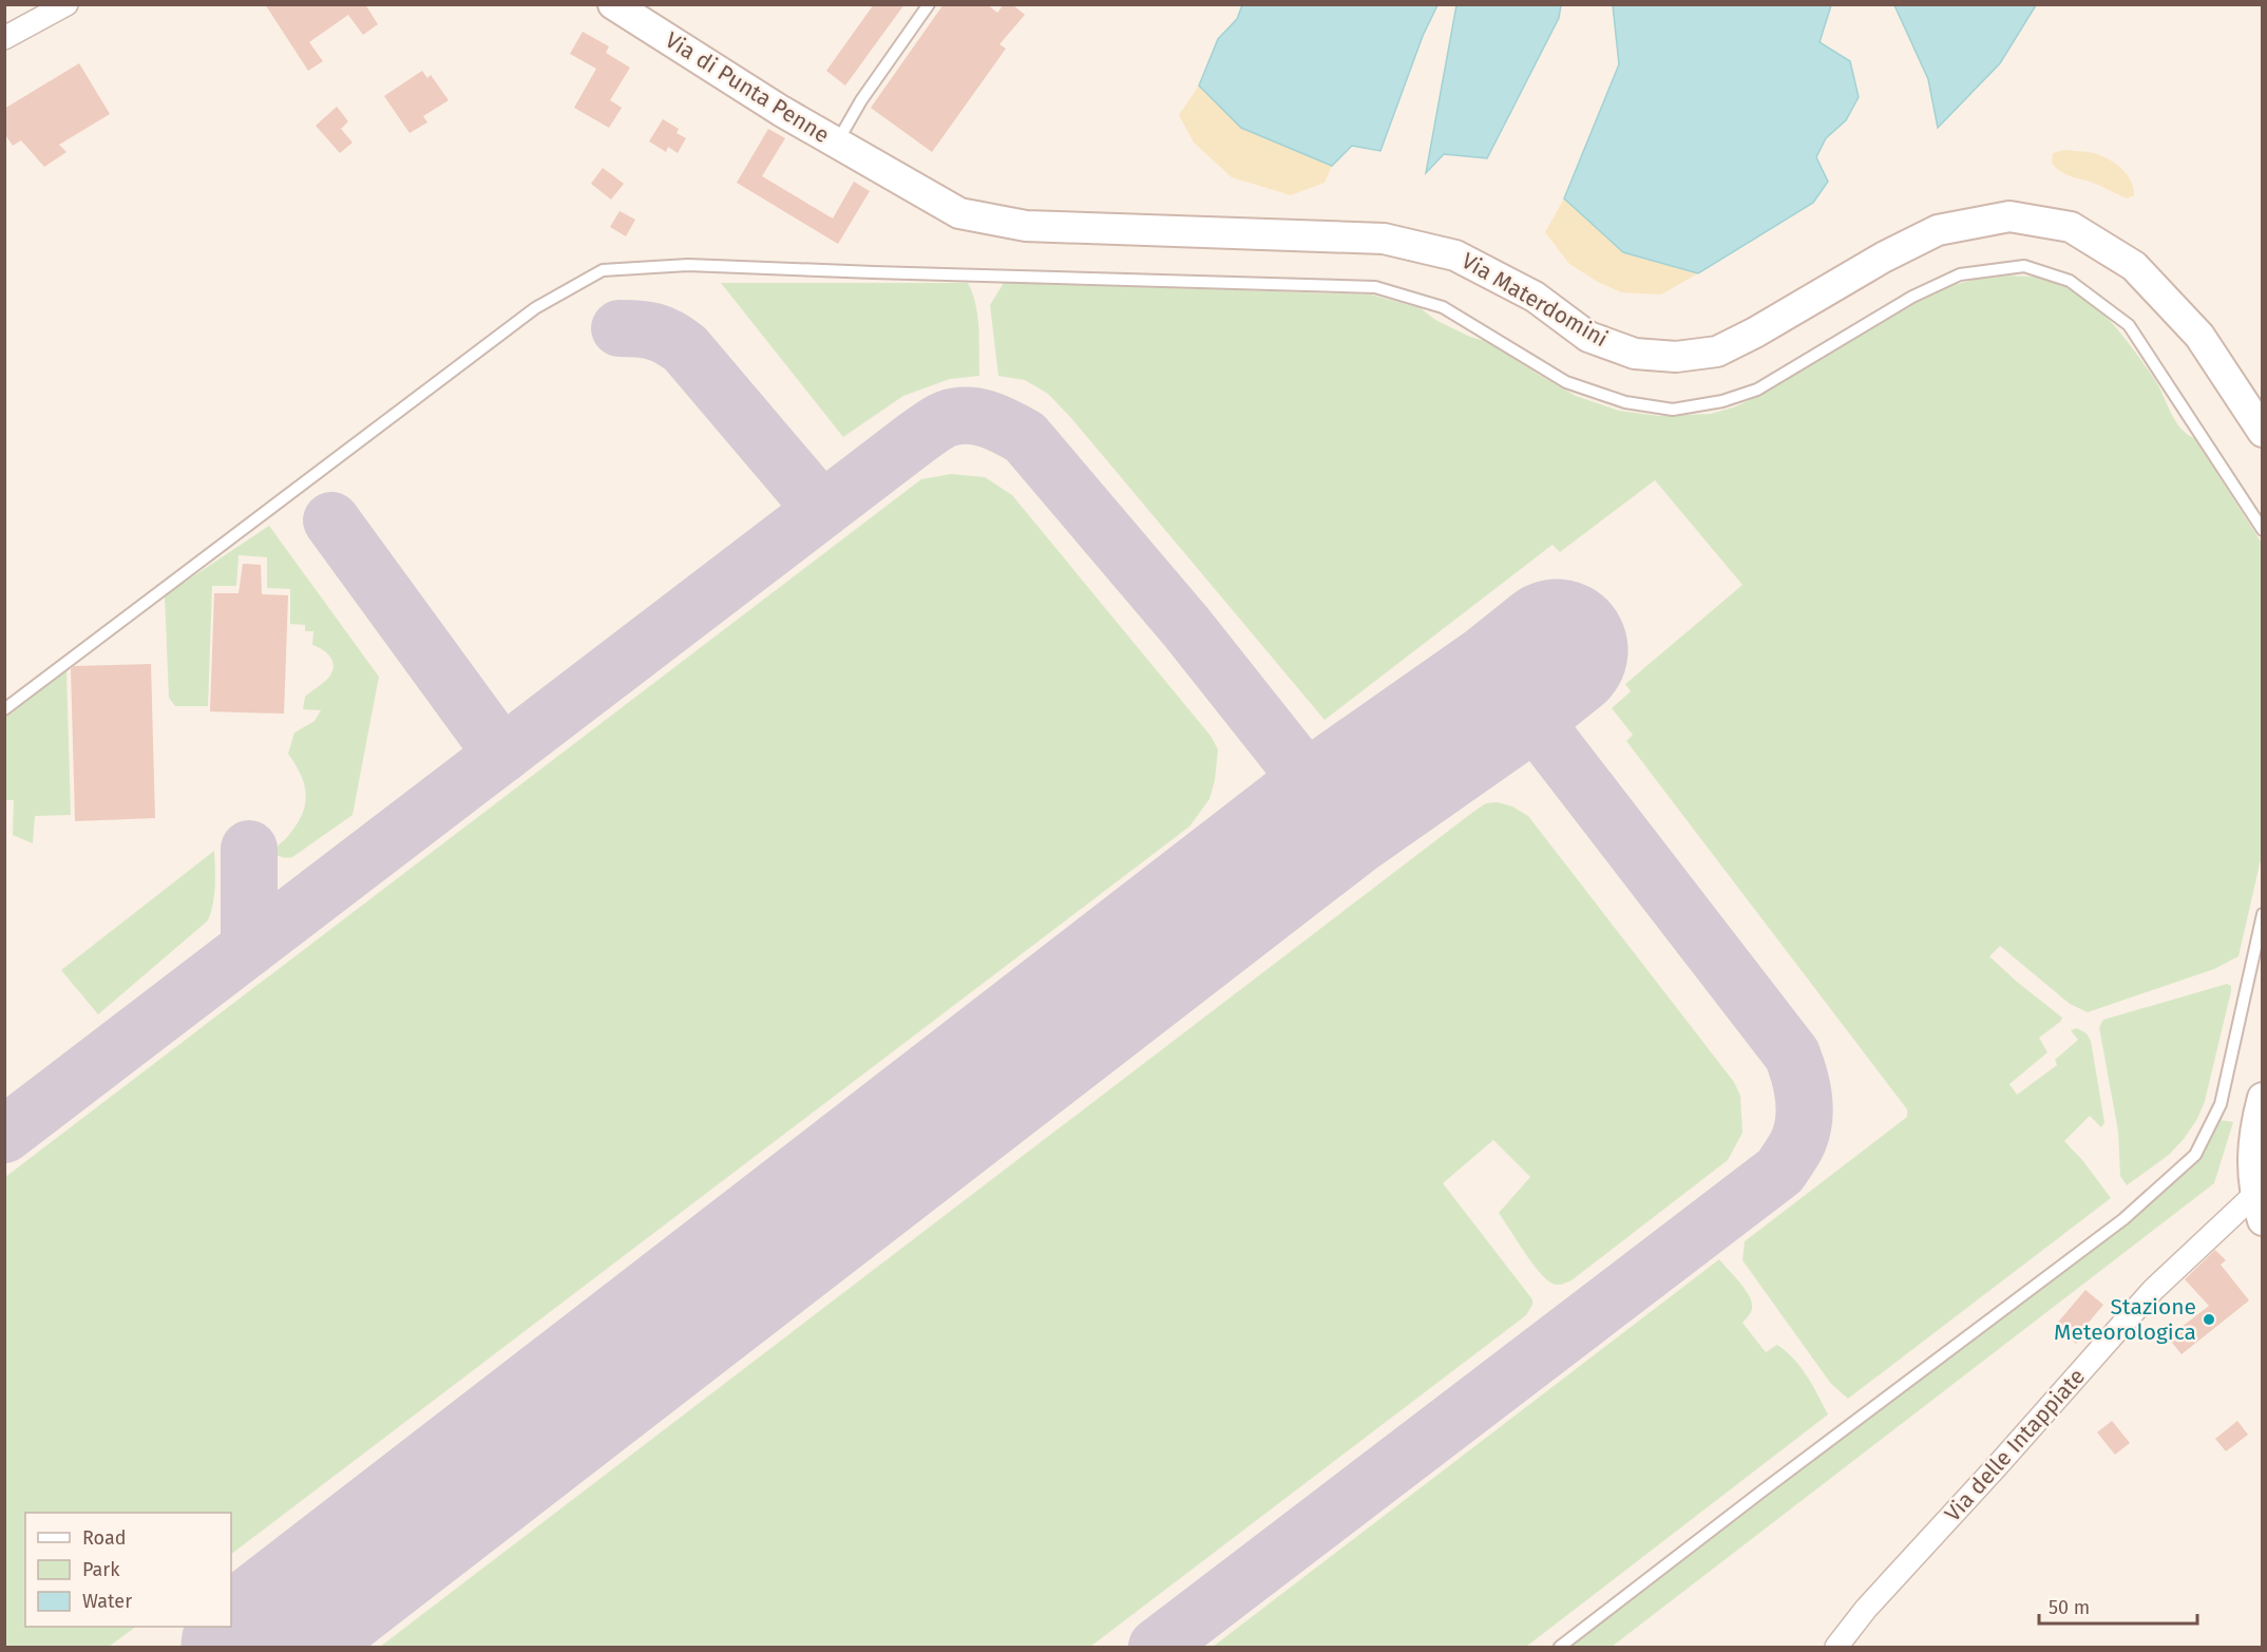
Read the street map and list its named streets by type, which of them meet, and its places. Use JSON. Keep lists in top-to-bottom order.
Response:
{
  "streets": {
    "street": ["Via di Punta Penne", "Via Materdomini", "Via delle Intappiate"]
  },
  "crossings": [
    ["Via di Punta Penne", "Via Materdomini"]
  ],
  "places": ["Stazione Meteorologica"],
  "legend": ["Road", "Park", "Water"],
  "scale_bar": "50 m"
}
